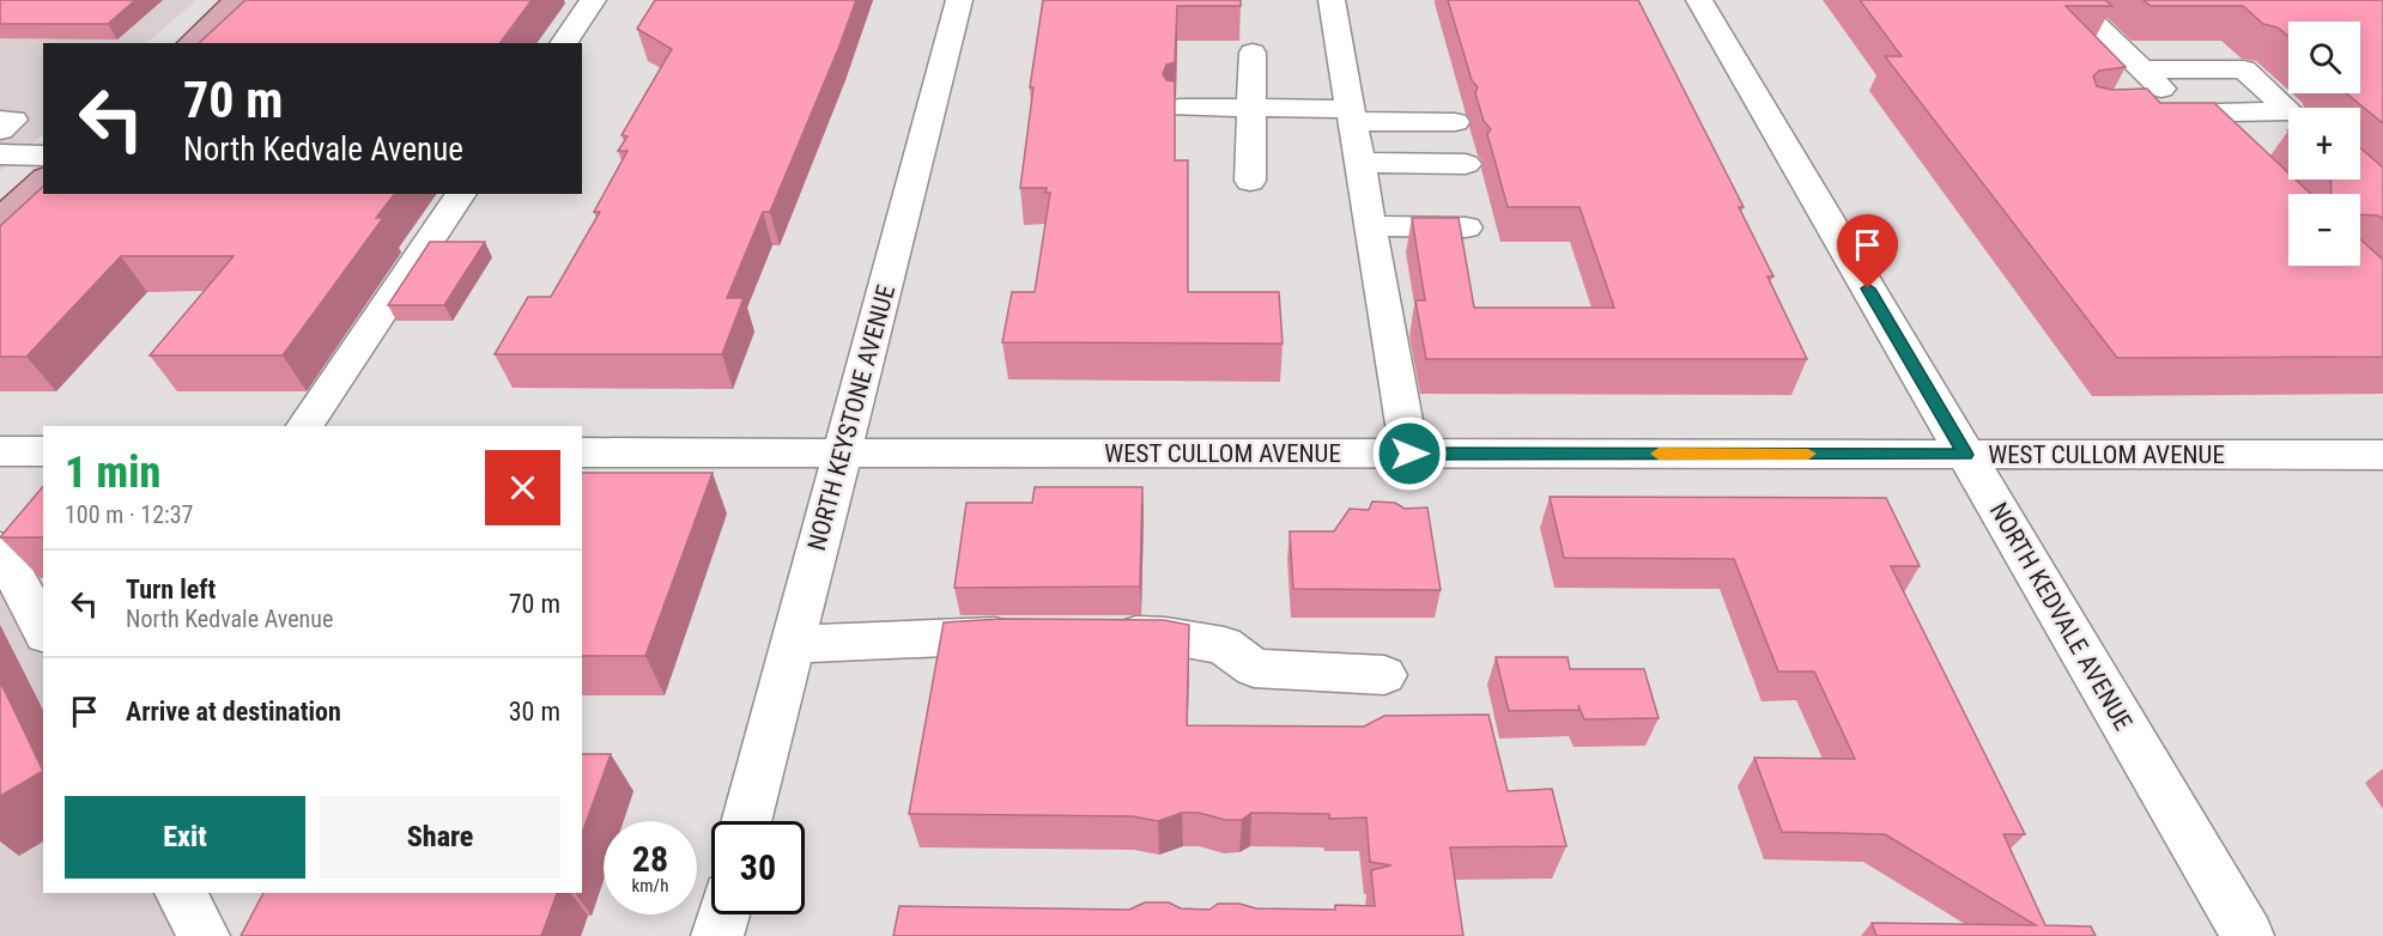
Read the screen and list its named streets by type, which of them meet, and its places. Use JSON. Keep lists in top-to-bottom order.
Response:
{
  "streets": {
    "street": ["NORTH KEYSTONE AVENUE", "WEST CULLOM AVENUE", "NORTH KEDVALE AVENUE"]
  },
  "crossings": [
    ["NORTH KEYSTONE AVENUE", "WEST CULLOM AVENUE"],
    ["WEST CULLOM AVENUE", "NORTH KEDVALE AVENUE"]
  ],
  "page": {
    "map_buttons": ["+", "−"],
    "turn": ["70 m", "North Kedvale Avenue"],
    "heading": ["1 min", "100 m · 12:37"],
    "list": [
      {
        "name": "Turn left",
        "note": "North Kedvale Avenue",
        "value": "70 m"
      },
      {
        "name": "Arrive at destination",
        "value": "30 m"
      }
    ],
    "buttons": ["Exit", "Share"],
    "speed": "28 km/h",
    "limit": "30"
  }
}
